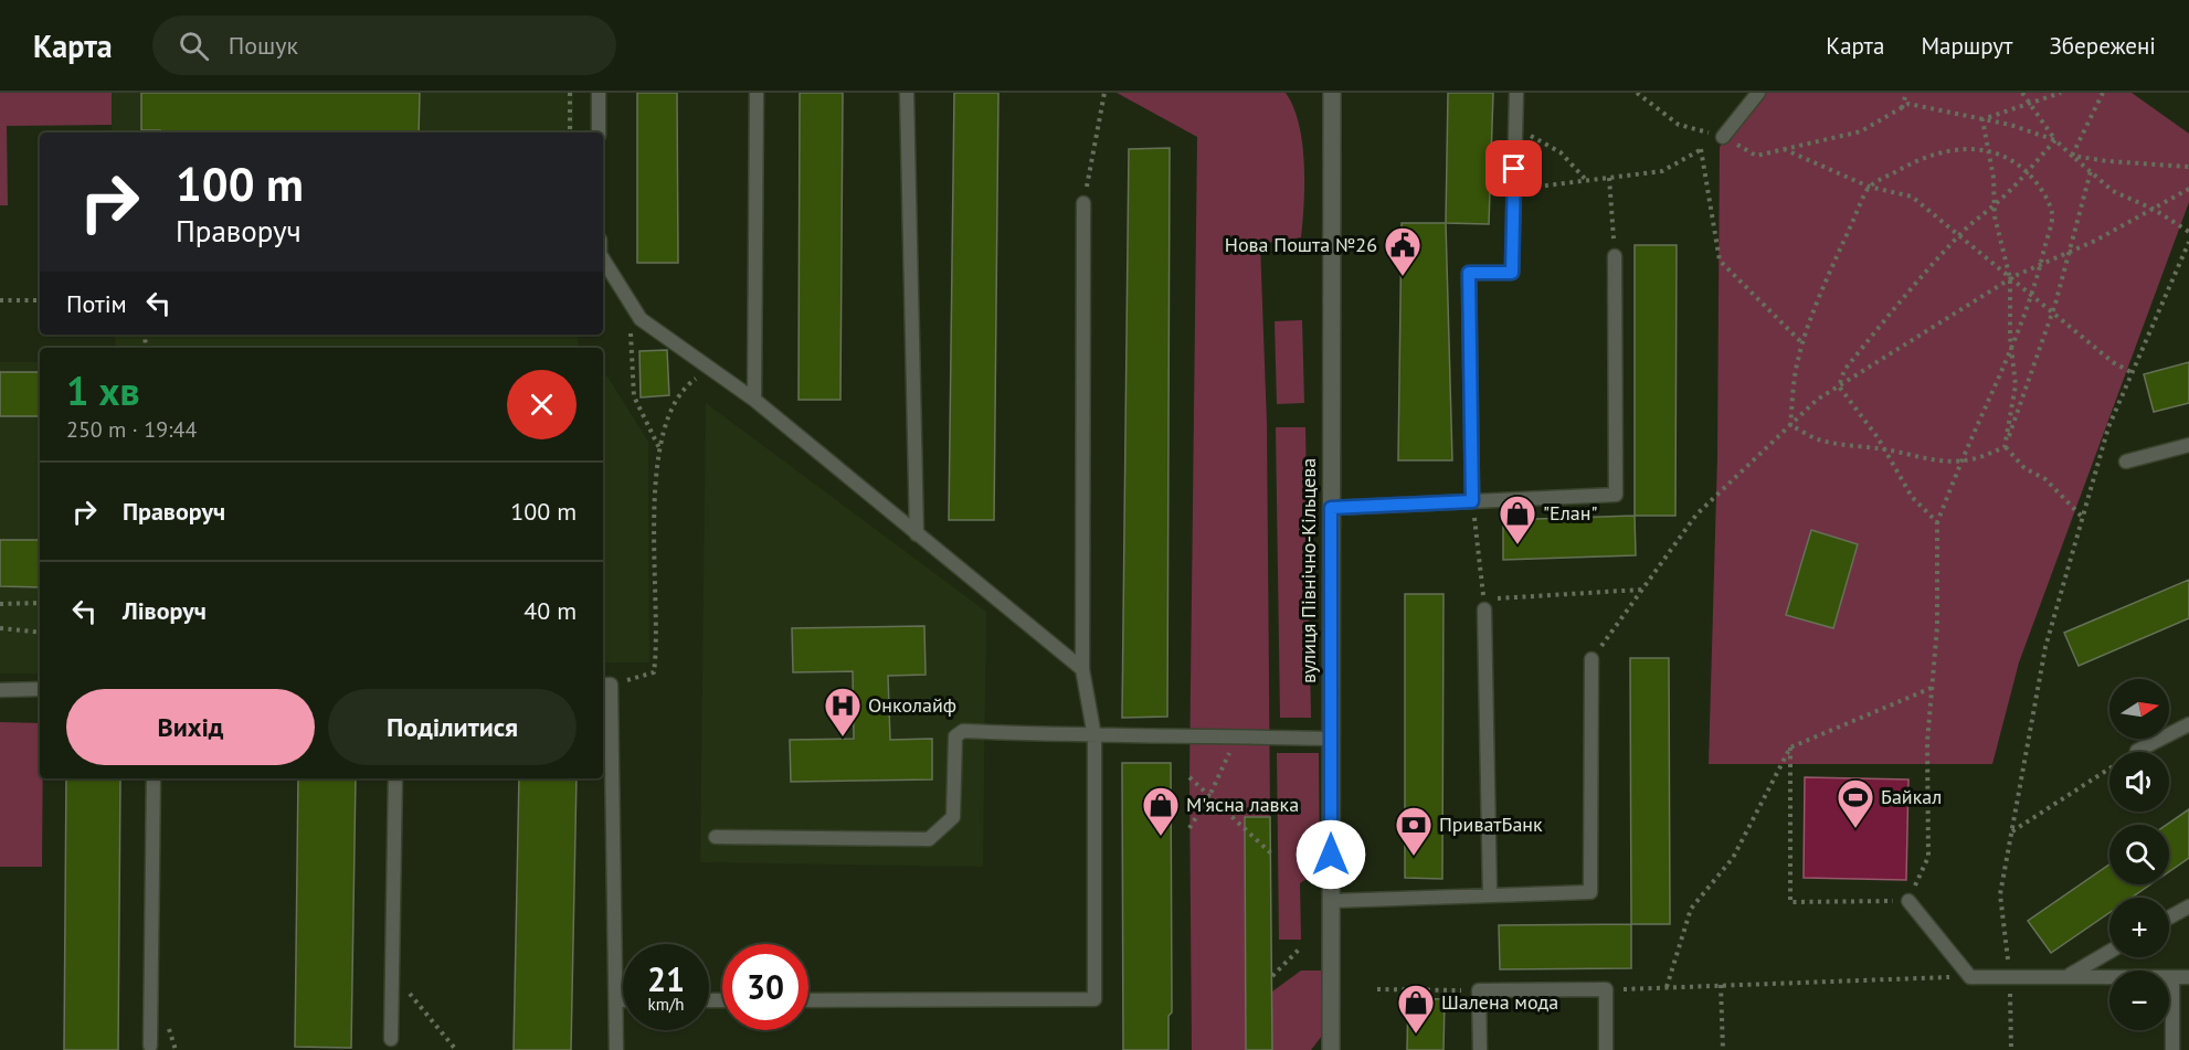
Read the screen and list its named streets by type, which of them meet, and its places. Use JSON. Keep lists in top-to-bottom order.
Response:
{
  "streets": {
    "street": ["вулиця Північно-Кільцева"]
  },
  "places": {
    "public building": ["Нова Пошта №26"],
    "shop": ["\"Елан\"", "М'ясна лавка", "Шалена мода"],
    "hospital": ["Онколайф"],
    "sports": ["Байкал"],
    "bank": ["ПриватБанк"]
  },
  "north": "right",
  "page": {
    "header": "Карта",
    "search": "Пошук",
    "nav": ["Карта", "Маршрут", "Збережені"],
    "turn": ["100 m", "Праворуч"],
    "then": "Потім",
    "heading": ["1 хв", "250 m · 19:44"],
    "list": [
      {
        "name": "Праворуч",
        "value": "100 m"
      },
      {
        "name": "Ліворуч",
        "value": "40 m"
      }
    ],
    "buttons": ["Вихід", "Поділитися"],
    "map_buttons": ["+", "−"],
    "speed": "21 km/h",
    "limit": "30"
  }
}
